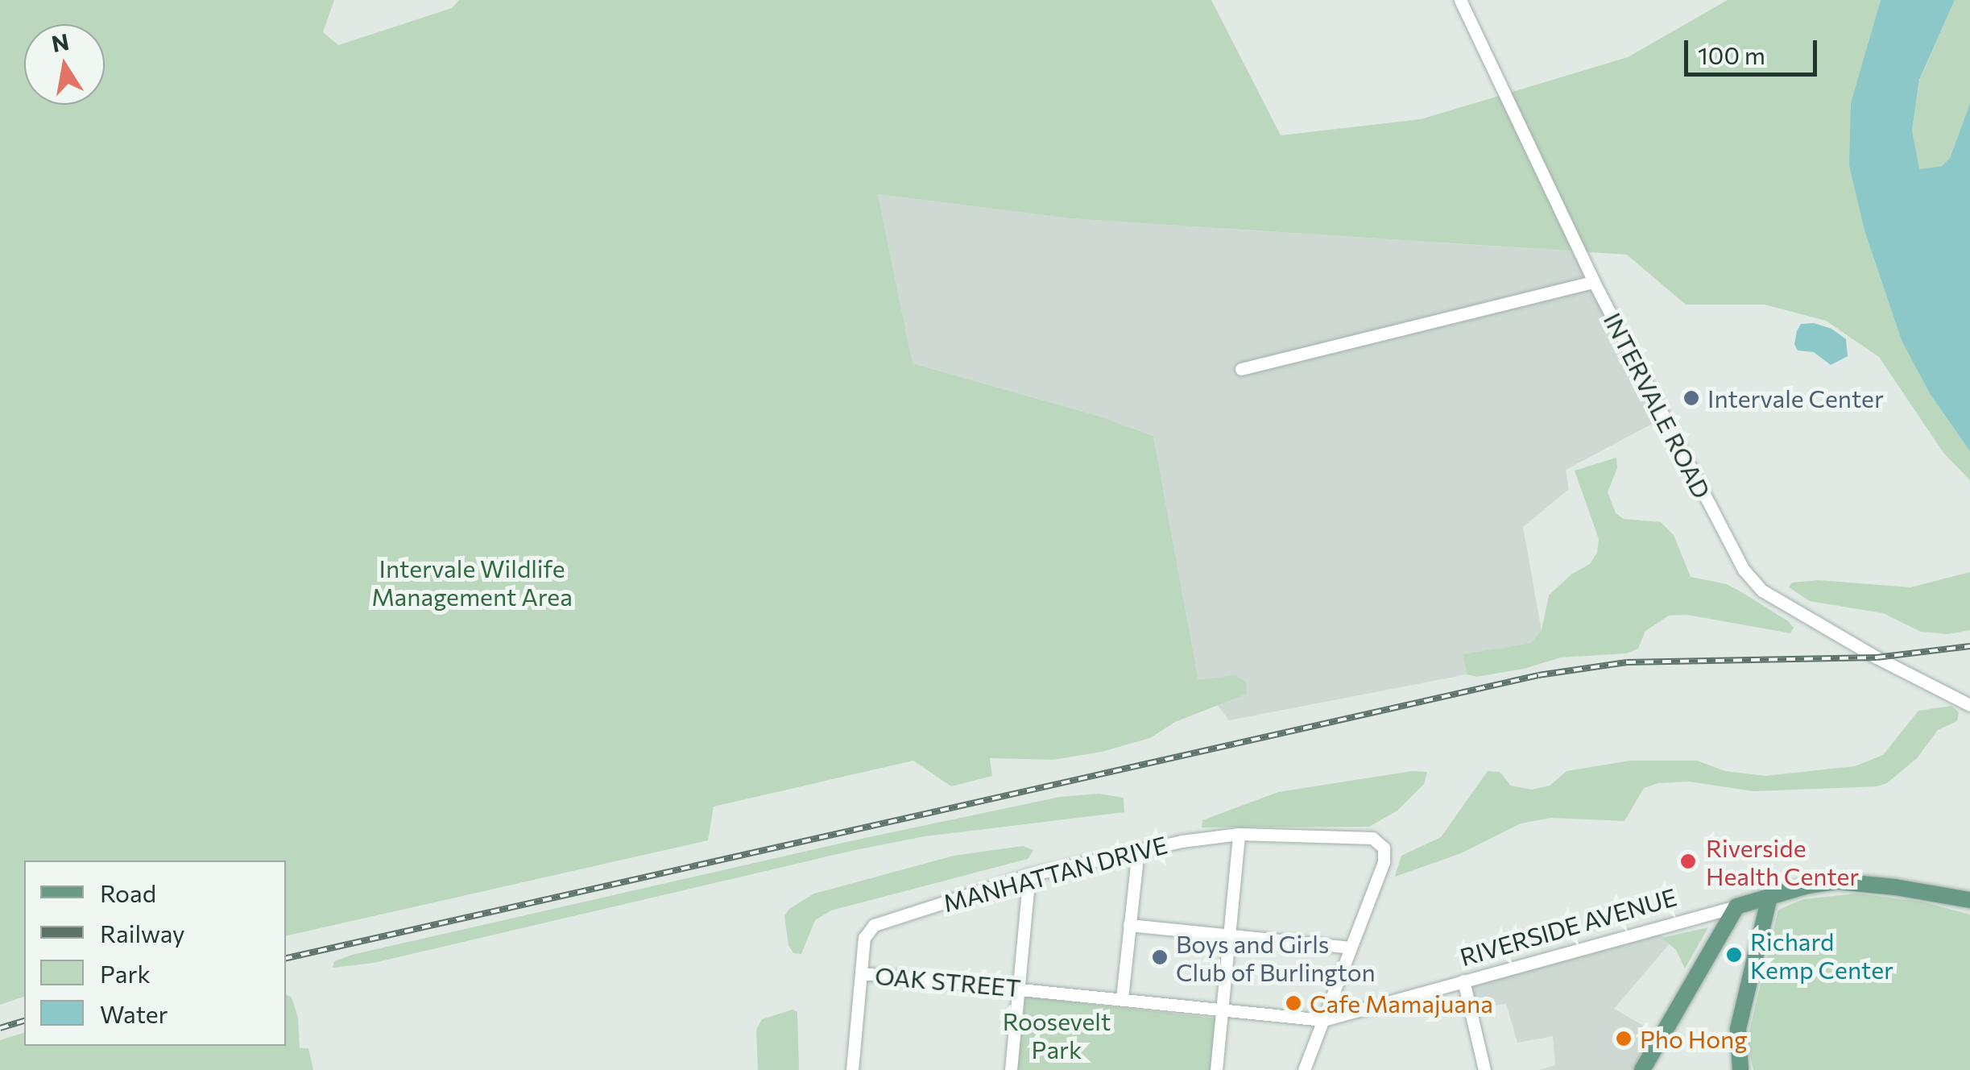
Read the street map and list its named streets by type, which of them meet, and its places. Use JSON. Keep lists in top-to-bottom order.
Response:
{
  "streets": {
    "main road": ["RIVERSIDE AVENUE"],
    "street": ["INTERVALE ROAD", "MANHATTAN DRIVE", "OAK STREET"]
  },
  "crossings": [
    ["MANHATTAN DRIVE", "OAK STREET"],
    ["RIVERSIDE AVENUE", "OAK STREET"]
  ],
  "parks": ["Intervale Wildlife Management Area", "Roosevelt Park"],
  "places": [
    "Intervale Center",
    "Riverside Health Center",
    "Richard Kemp Center",
    "Boys and Girls Club of Burlington",
    "Cafe Mamajuana",
    "Pho Hong"
  ],
  "legend": [
    "Road",
    "Railway",
    "Park",
    "Water"
  ],
  "scale_bar": "100 m",
  "north": "top"
}
